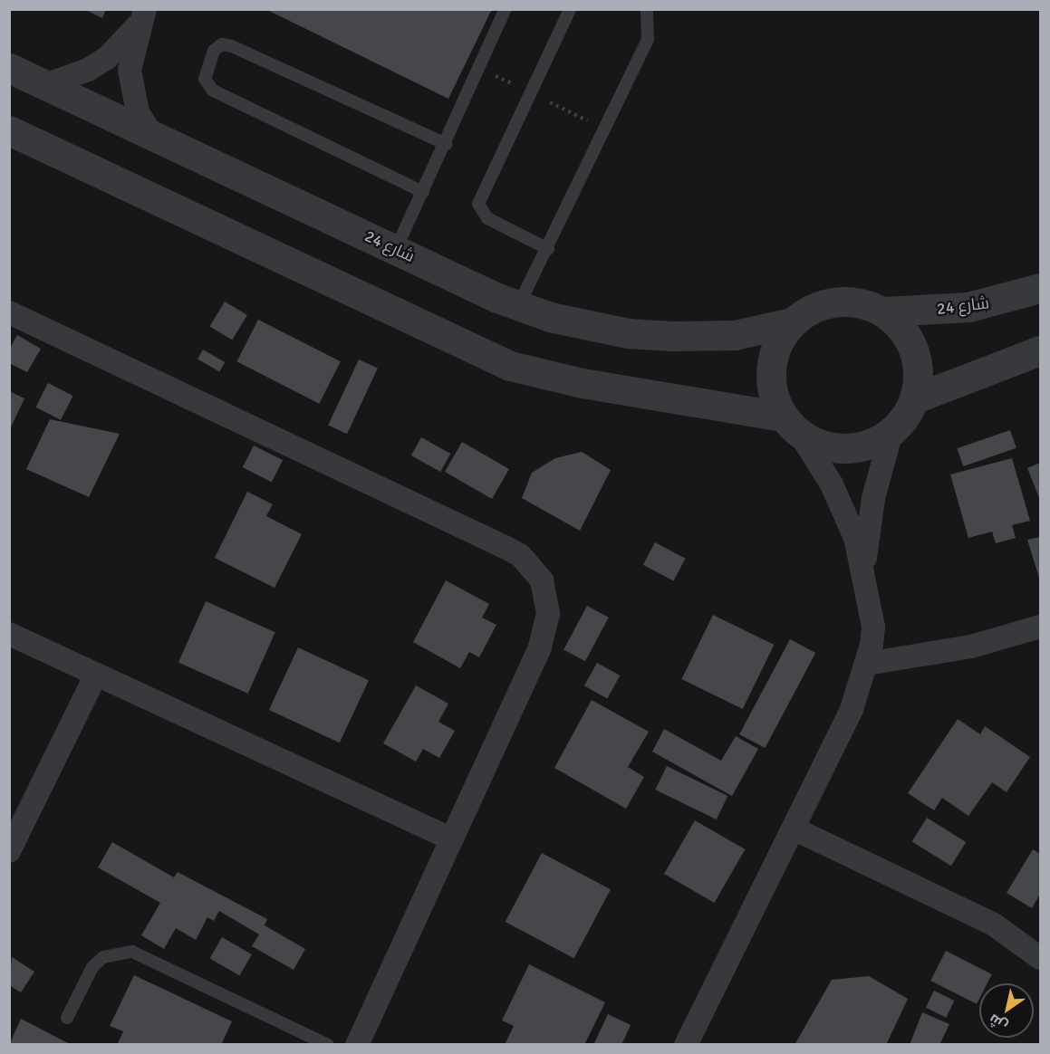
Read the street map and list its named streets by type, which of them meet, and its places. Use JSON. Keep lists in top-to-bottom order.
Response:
{
  "streets": {
    "street": ["شارع 24"]
  },
  "north": "bottom left"
}
